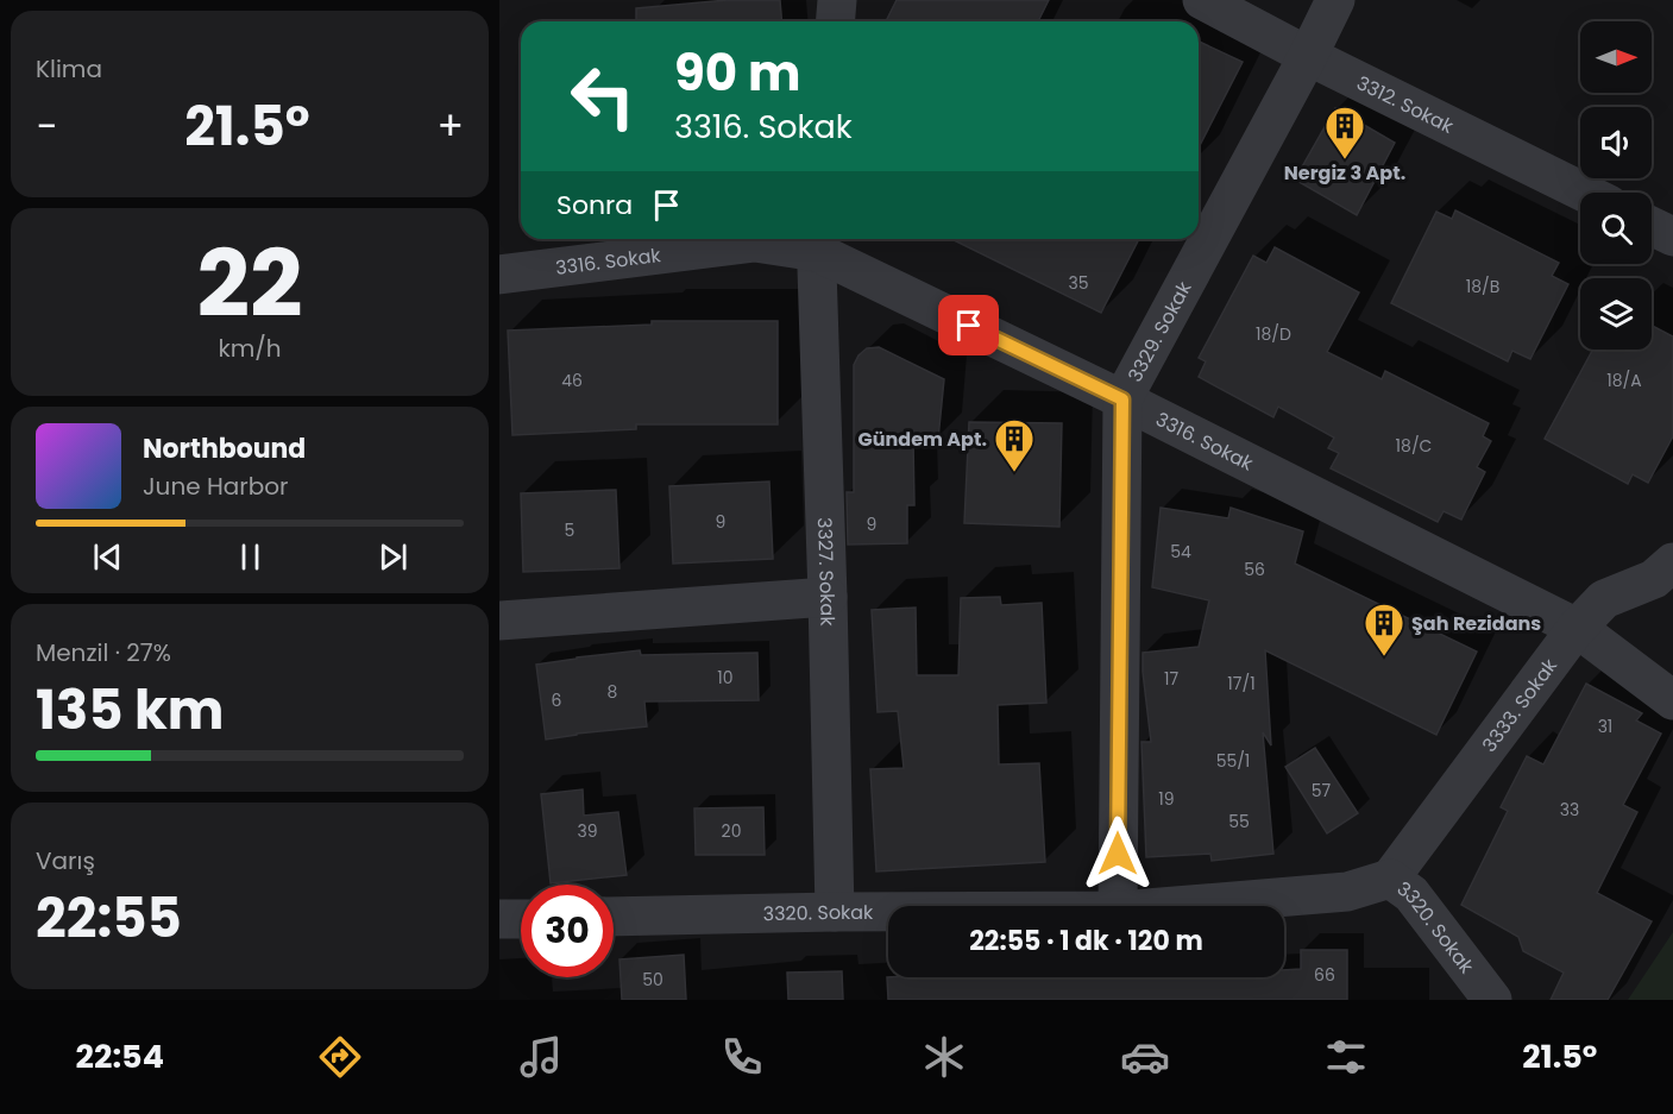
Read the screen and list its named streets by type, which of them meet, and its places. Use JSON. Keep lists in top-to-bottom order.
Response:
{
  "streets": {
    "street": [
      "3312. Sokak",
      "3316. Sokak",
      "3329. Sokak",
      "3327. Sokak",
      "3333. Sokak",
      "3320. Sokak"
    ]
  },
  "crossings": [
    ["3312. Sokak", "3329. Sokak"],
    ["3316. Sokak", "3329. Sokak"],
    ["3316. Sokak", "3327. Sokak"],
    ["3316. Sokak", "3333. Sokak"],
    ["3327. Sokak", "3320. Sokak"],
    ["3333. Sokak", "3320. Sokak"]
  ],
  "places": {
    "building": ["Nergiz 3 Apt.", "Gündem Apt.", "Şah Rezidans"]
  },
  "house_numbers": [
    "35",
    "18/B",
    "18/D",
    "46",
    "18/A",
    "18/C",
    "9",
    "9",
    "5",
    "54",
    "56",
    "10",
    "17",
    "17/1",
    "8",
    "6",
    "31",
    "55/1",
    "57",
    "19",
    "33",
    "55",
    "39",
    "20",
    "66",
    "50"
  ],
  "north": "right",
  "page": {
    "tile": [
      "Klima",
      ["22", "km/h"],
      ["Menzil · 27%", "135 km"],
      ["Varış", "22:55"]
    ],
    "turn": ["90 m", "3316. Sokak"],
    "heat": ["−", "21.5°", "+"],
    "then": "Sonra",
    "song": ["Northbound", "June Harbor"],
    "limit": "30",
    "trip": "22:55 · 1 dk · 120 m",
    "tabs": ["22:54", "21.5°"]
  }
}
